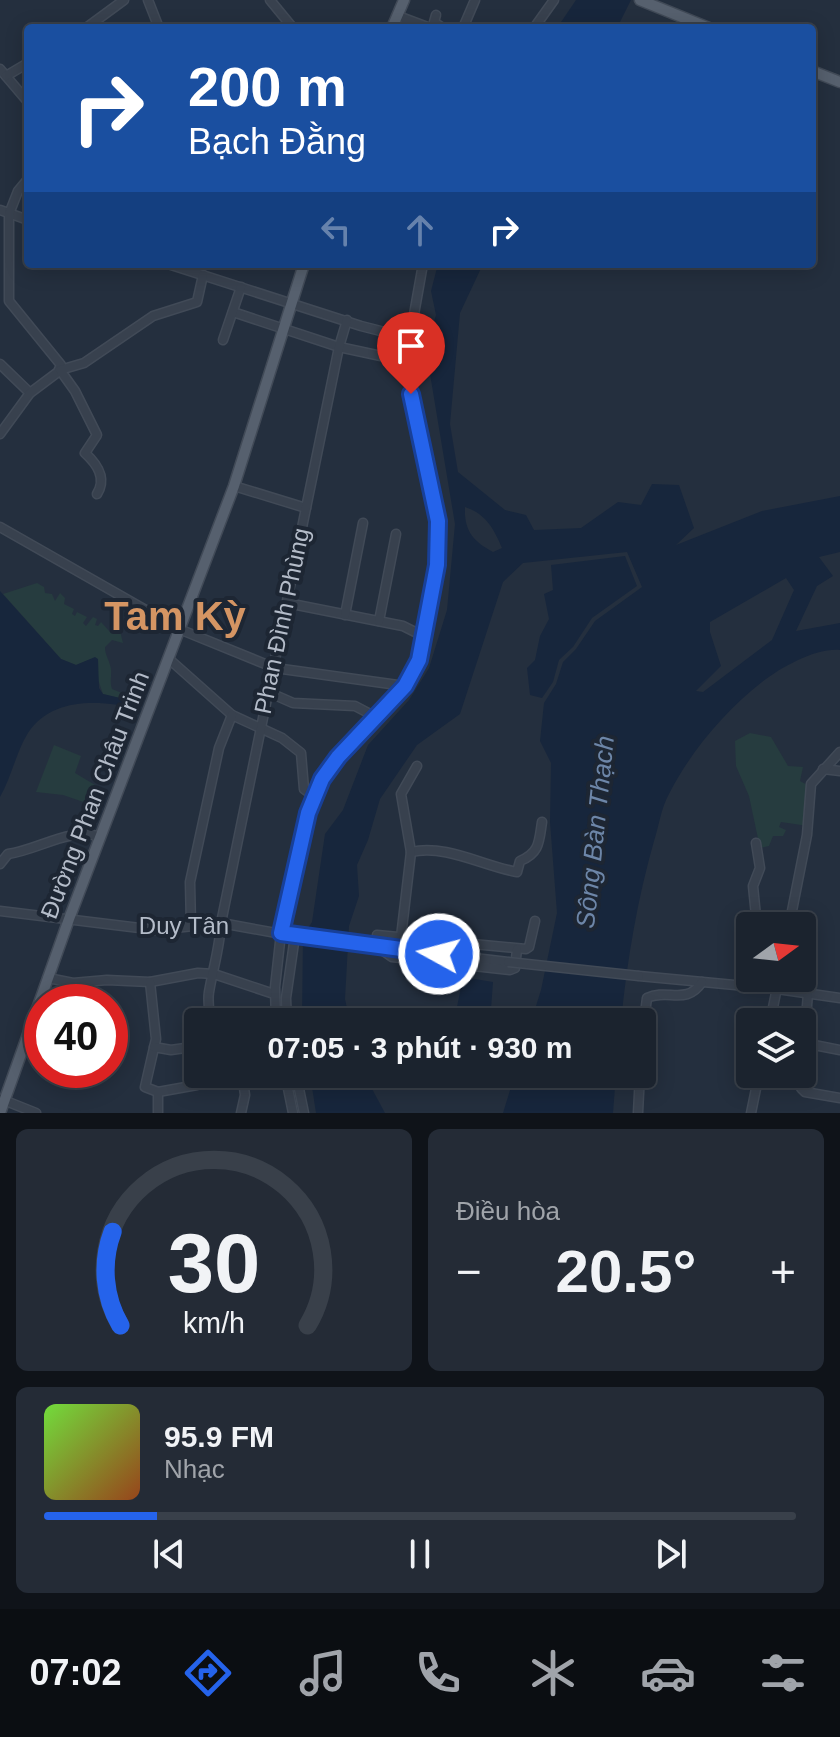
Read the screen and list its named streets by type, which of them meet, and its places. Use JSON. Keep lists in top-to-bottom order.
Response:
{
  "streets": {
    "main road": ["Đường Phan Châu Trinh"],
    "street": ["Phan Đình Phùng", "Duy Tân"]
  },
  "crossings": [
    ["Phan Đình Phùng", "Duy Tân"],
    ["Đường Phan Châu Trinh", "Duy Tân"]
  ],
  "districts": ["Tam Kỳ"],
  "water": ["Sông Bàn Thạch"],
  "north": "right",
  "page": {
    "turn": ["200 m", "Bạch Đằng"],
    "limit": "40",
    "trip": "07:05 · 3 phút · 930 m",
    "tile": "Điều hòa",
    "heat": ["−", "20.5°", "+"],
    "song": ["95.9 FM", "Nhạc"],
    "tabs": "07:02",
    "gauge": ["30", "km/h"]
  }
}
